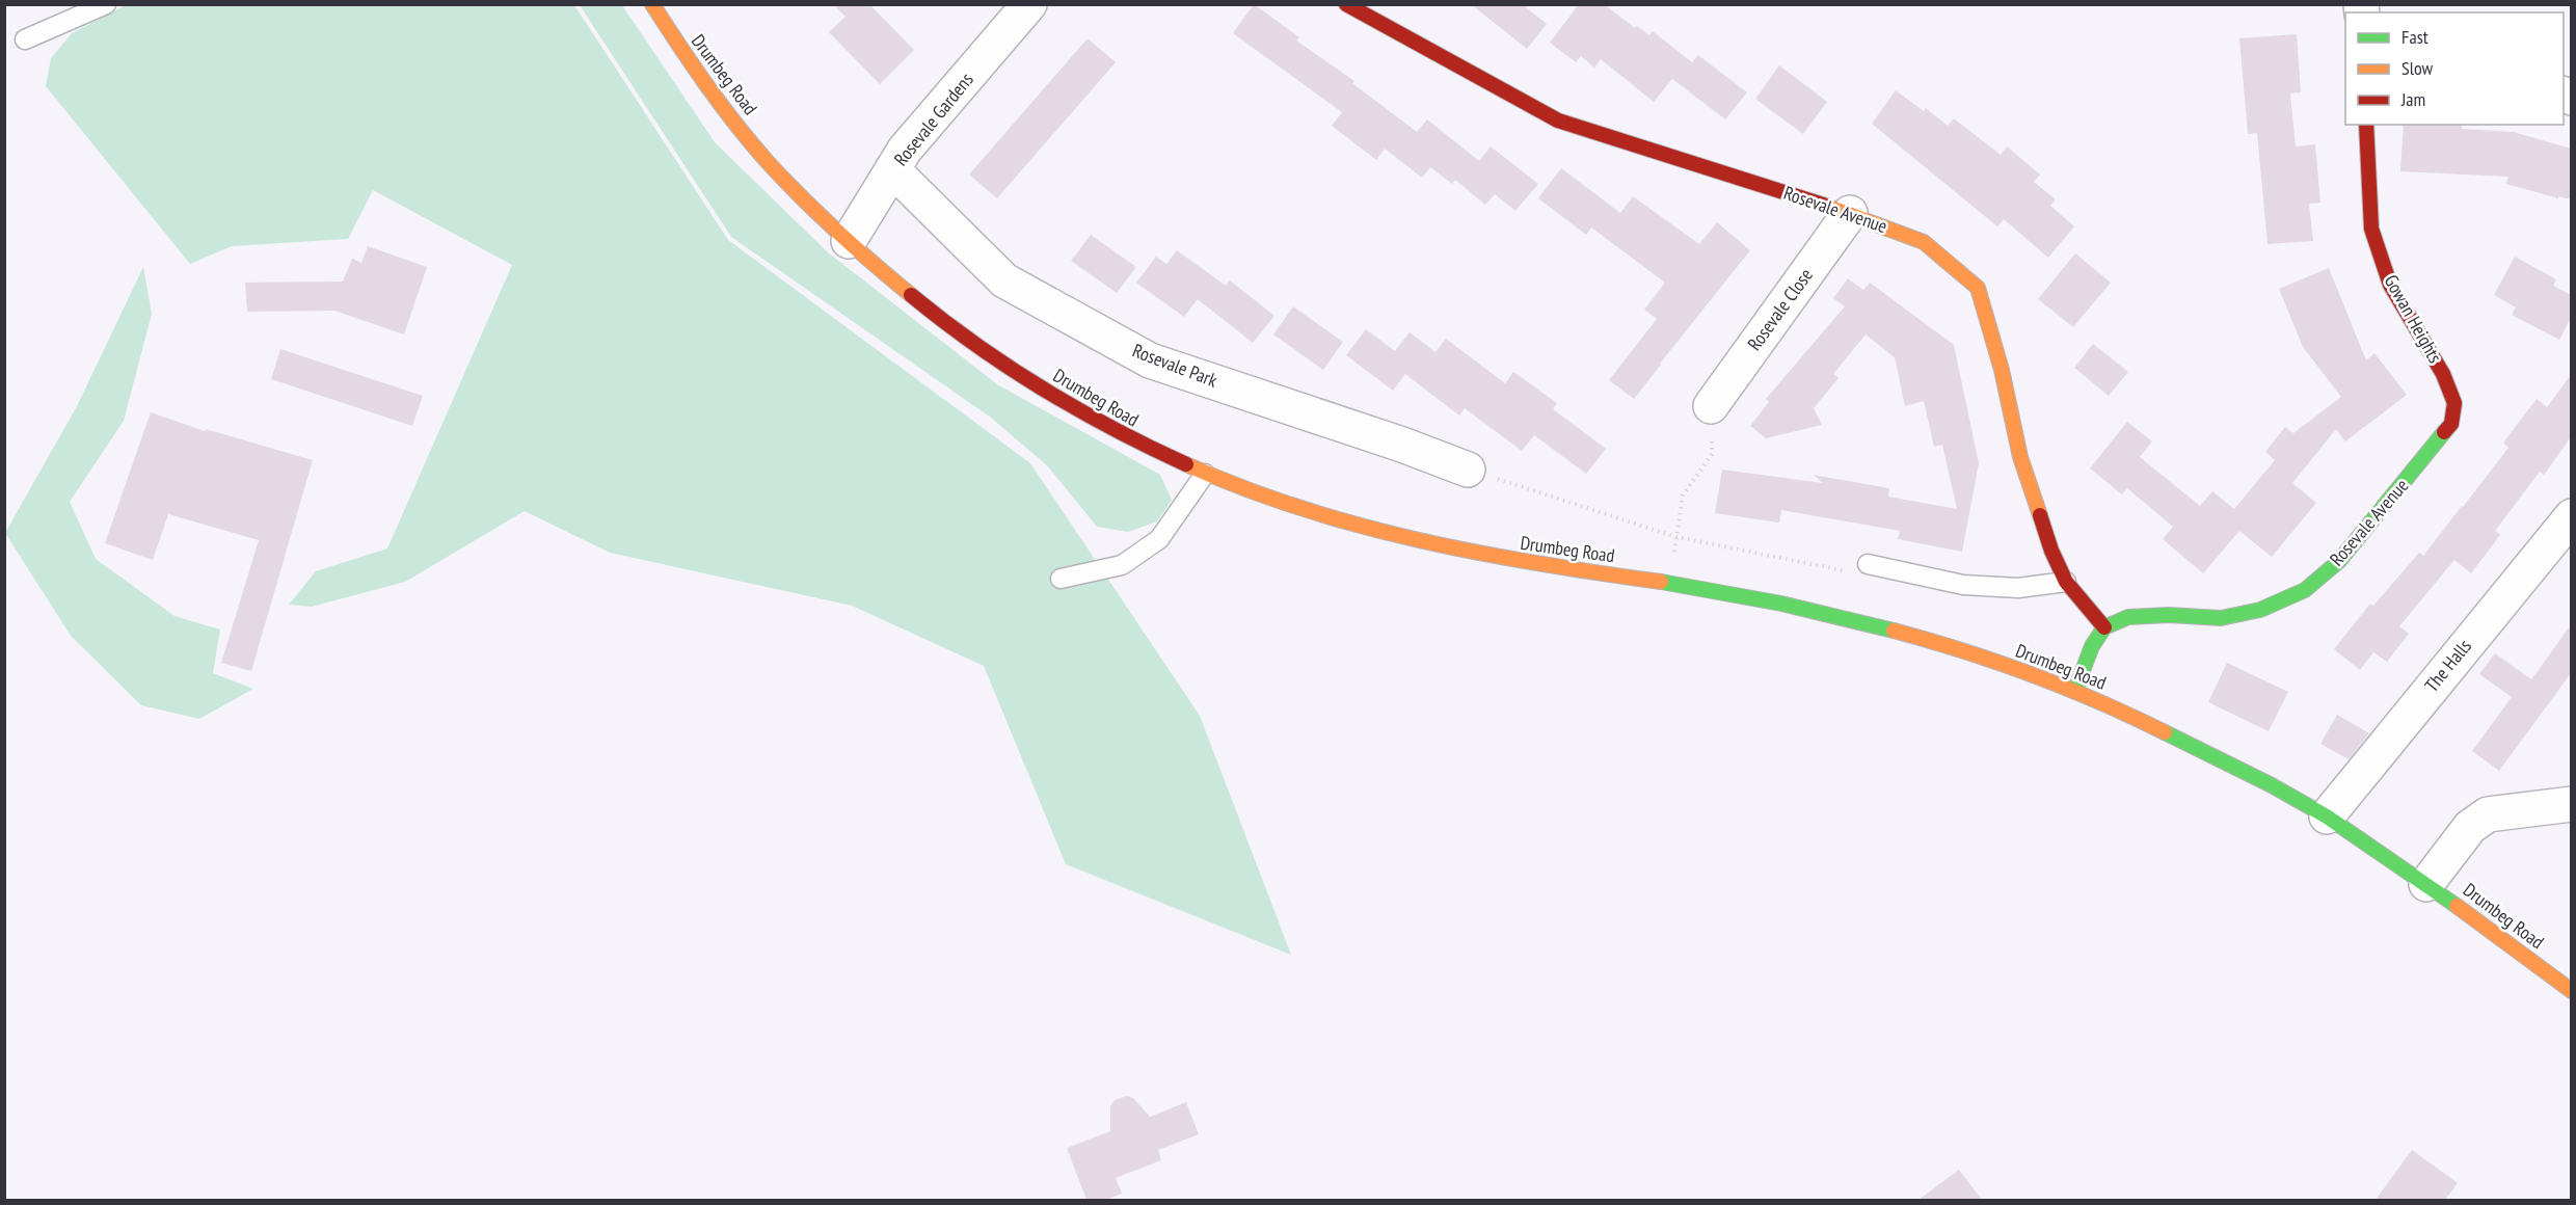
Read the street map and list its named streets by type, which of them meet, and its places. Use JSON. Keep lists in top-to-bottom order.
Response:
{
  "streets": {
    "street": [
      "Drumbeg Road",
      "Rosevale Gardens",
      "Rosevale Avenue",
      "Rosevale Close",
      "Gowan Heights",
      "Rosevale Park",
      "The Halls"
    ]
  },
  "crossings": [
    ["Drumbeg Road", "Rosevale Gardens"],
    ["Drumbeg Road", "The Halls"],
    ["Rosevale Gardens", "Rosevale Park"],
    ["Rosevale Avenue", "Rosevale Close"],
    ["Rosevale Avenue", "Gowan Heights"]
  ],
  "legend": ["Fast", "Slow", "Jam"]
}
